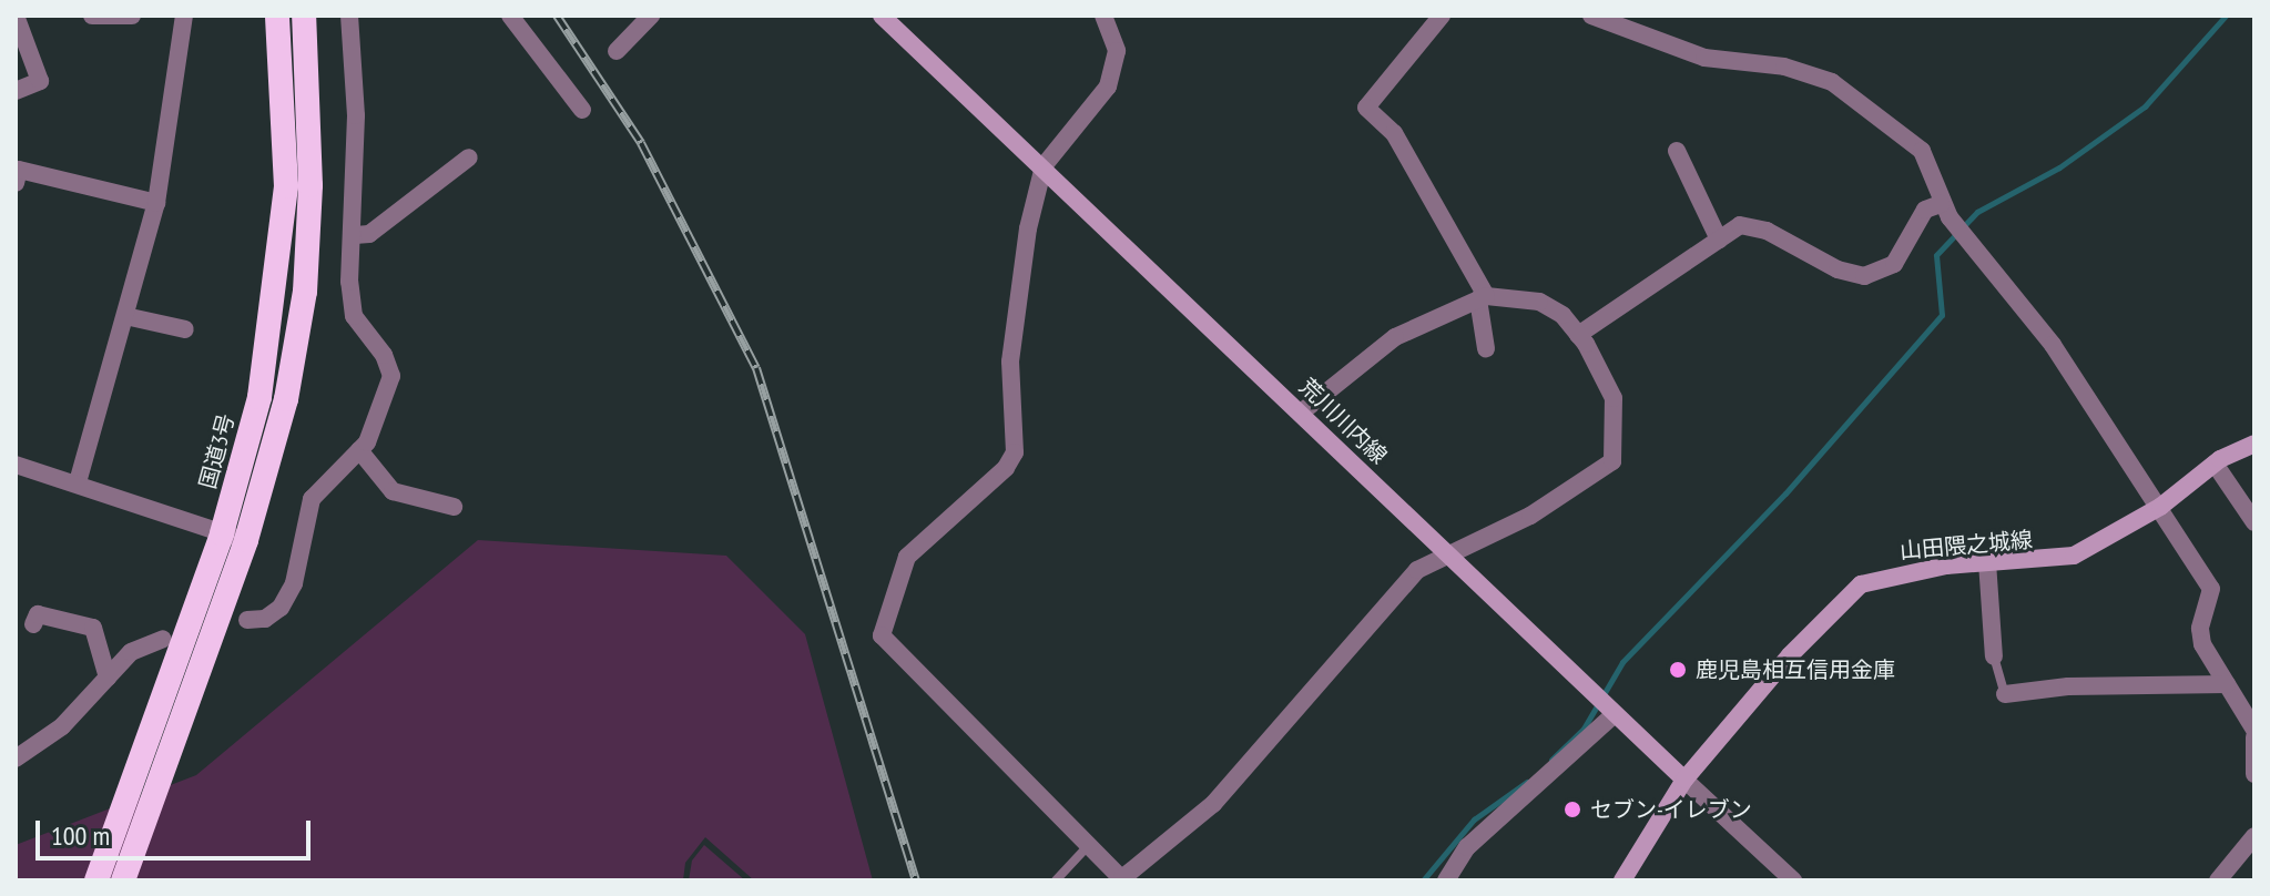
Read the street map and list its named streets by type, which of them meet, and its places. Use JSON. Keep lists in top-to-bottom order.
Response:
{
  "streets": {
    "highway": ["国道3号"],
    "main road": ["荒川川内線", "山田隈之城線"]
  },
  "crossings": [
    ["荒川川内線", "山田隈之城線"]
  ],
  "places": ["鹿児島相互信用金庫", "セブン-イレブン"],
  "scale_bar": "100 m"
}
